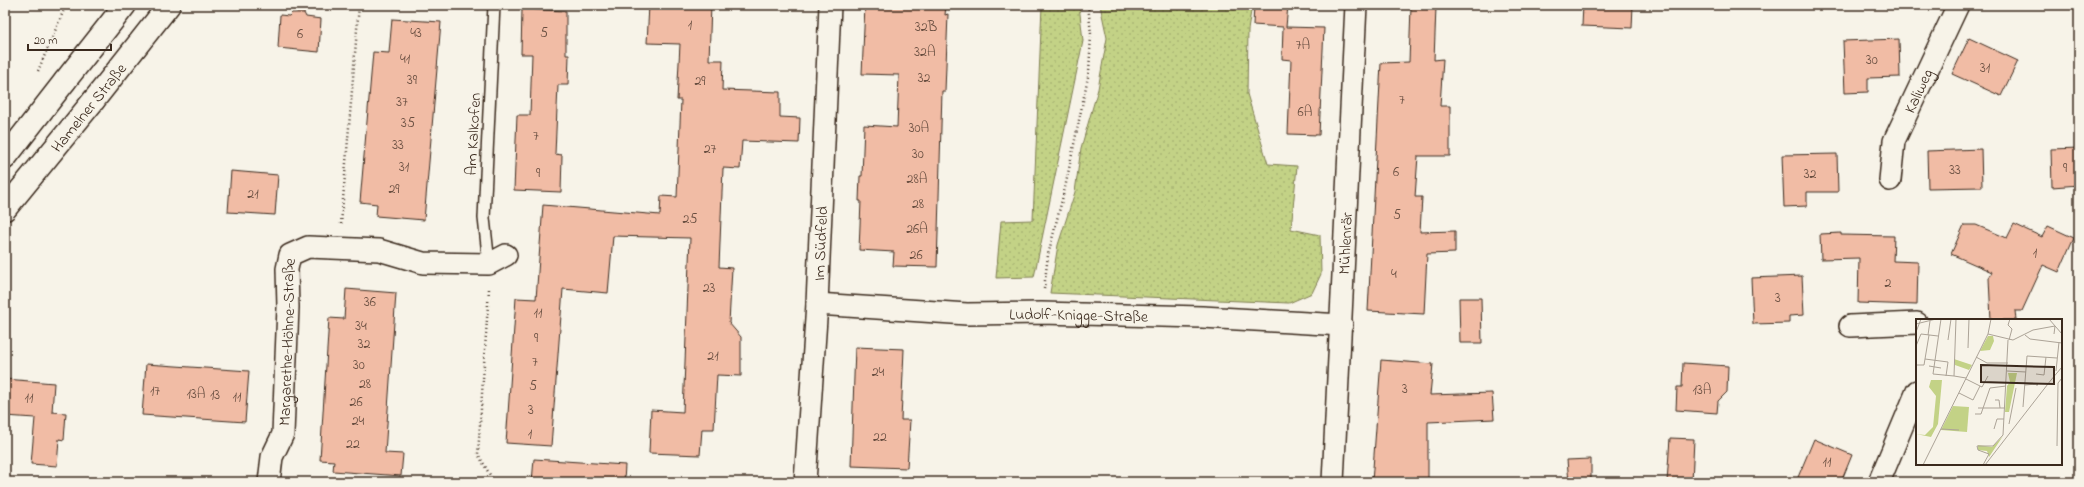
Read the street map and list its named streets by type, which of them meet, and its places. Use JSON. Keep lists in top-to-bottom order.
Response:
{
  "streets": {
    "main road": ["Hamelner Straße"],
    "street": [
      "Kaliweg",
      "Im Südfeld",
      "Mühlenrär",
      "Ludolf-Knigge-Straße",
      "Margarethe-Höhne-Straße"
    ],
    "lane": ["Am Kalkofen"]
  },
  "crossings": [
    ["Am Kalkofen", "Margarethe-Höhne-Straße"],
    ["Im Südfeld", "Ludolf-Knigge-Straße"],
    ["Mühlenrär", "Ludolf-Knigge-Straße"]
  ],
  "house_numbers": [
    "1",
    "32B",
    "43",
    "5",
    "6",
    "7A",
    "32A",
    "41",
    "30",
    "31",
    "32",
    "39",
    "29",
    "7",
    "37",
    "6A",
    "35",
    "30A",
    "7",
    "33",
    "27",
    "30",
    "31",
    "9",
    "33",
    "6",
    "9",
    "32",
    "28A",
    "29",
    "21",
    "28",
    "5",
    "25",
    "26A",
    "1",
    "26",
    "4",
    "2",
    "23",
    "3",
    "36",
    "11",
    "34",
    "9",
    "32",
    "21",
    "7",
    "30",
    "24",
    "28",
    "5",
    "3",
    "13A",
    "17",
    "13A",
    "13",
    "11",
    "11",
    "26",
    "3",
    "24",
    "1",
    "22",
    "22",
    "11"
  ],
  "scale_bar": "20 m"
}
